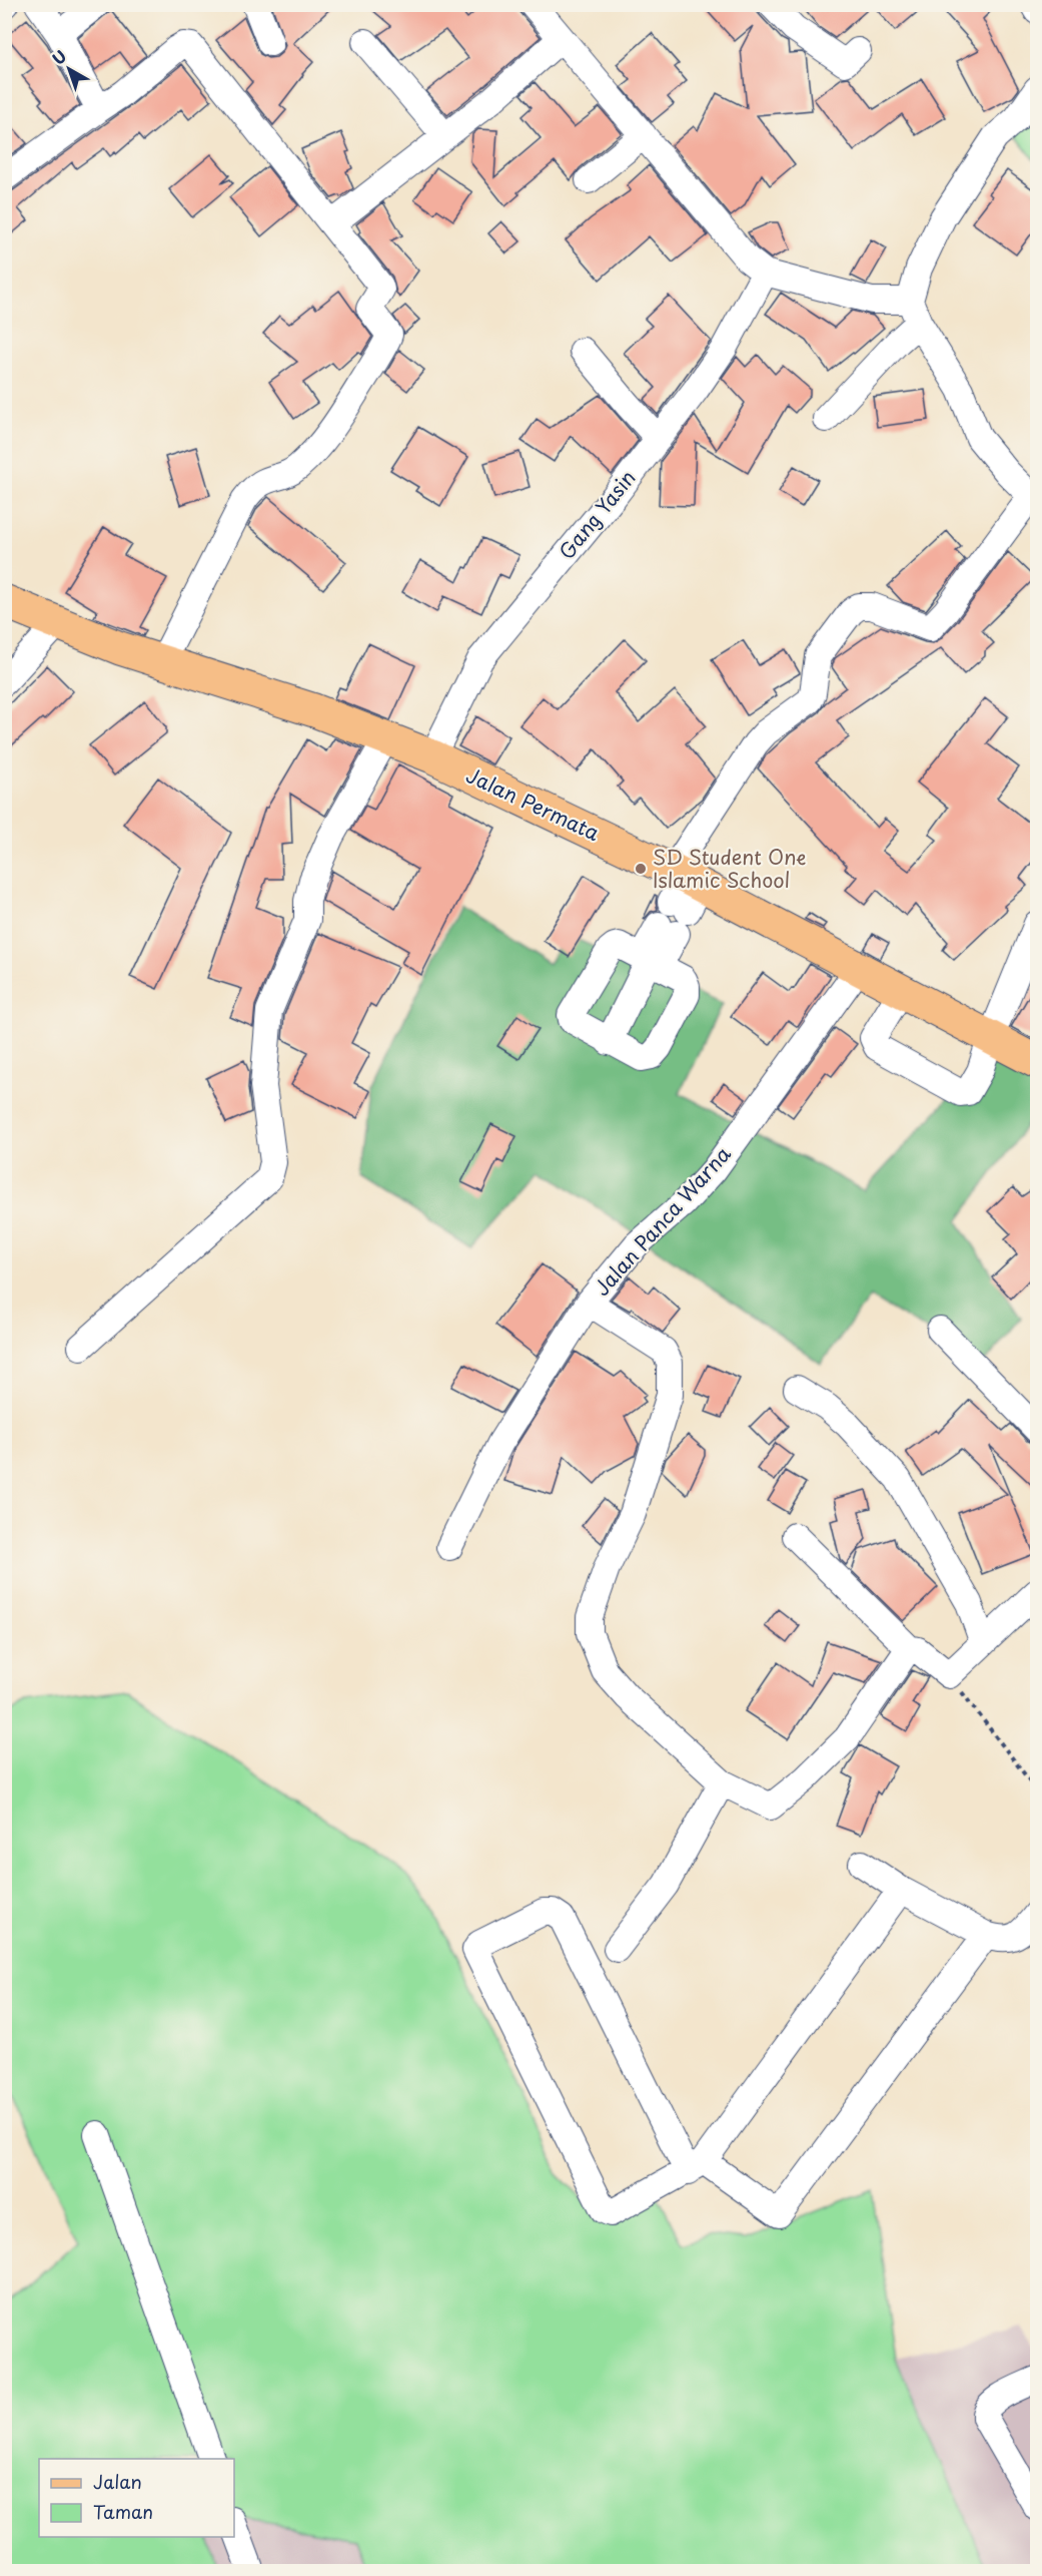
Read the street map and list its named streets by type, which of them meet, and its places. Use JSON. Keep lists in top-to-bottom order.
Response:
{
  "streets": {
    "main road": ["Jalan Permata"],
    "street": ["Gang Yasin", "Jalan Panca Warna"]
  },
  "crossings": [
    ["Gang Yasin", "Jalan Permata"],
    ["Jalan Permata", "Jalan Panca Warna"]
  ],
  "places": ["SD Student One Islamic School"],
  "legend": ["Jalan", "Taman"],
  "north": "top left"
}
